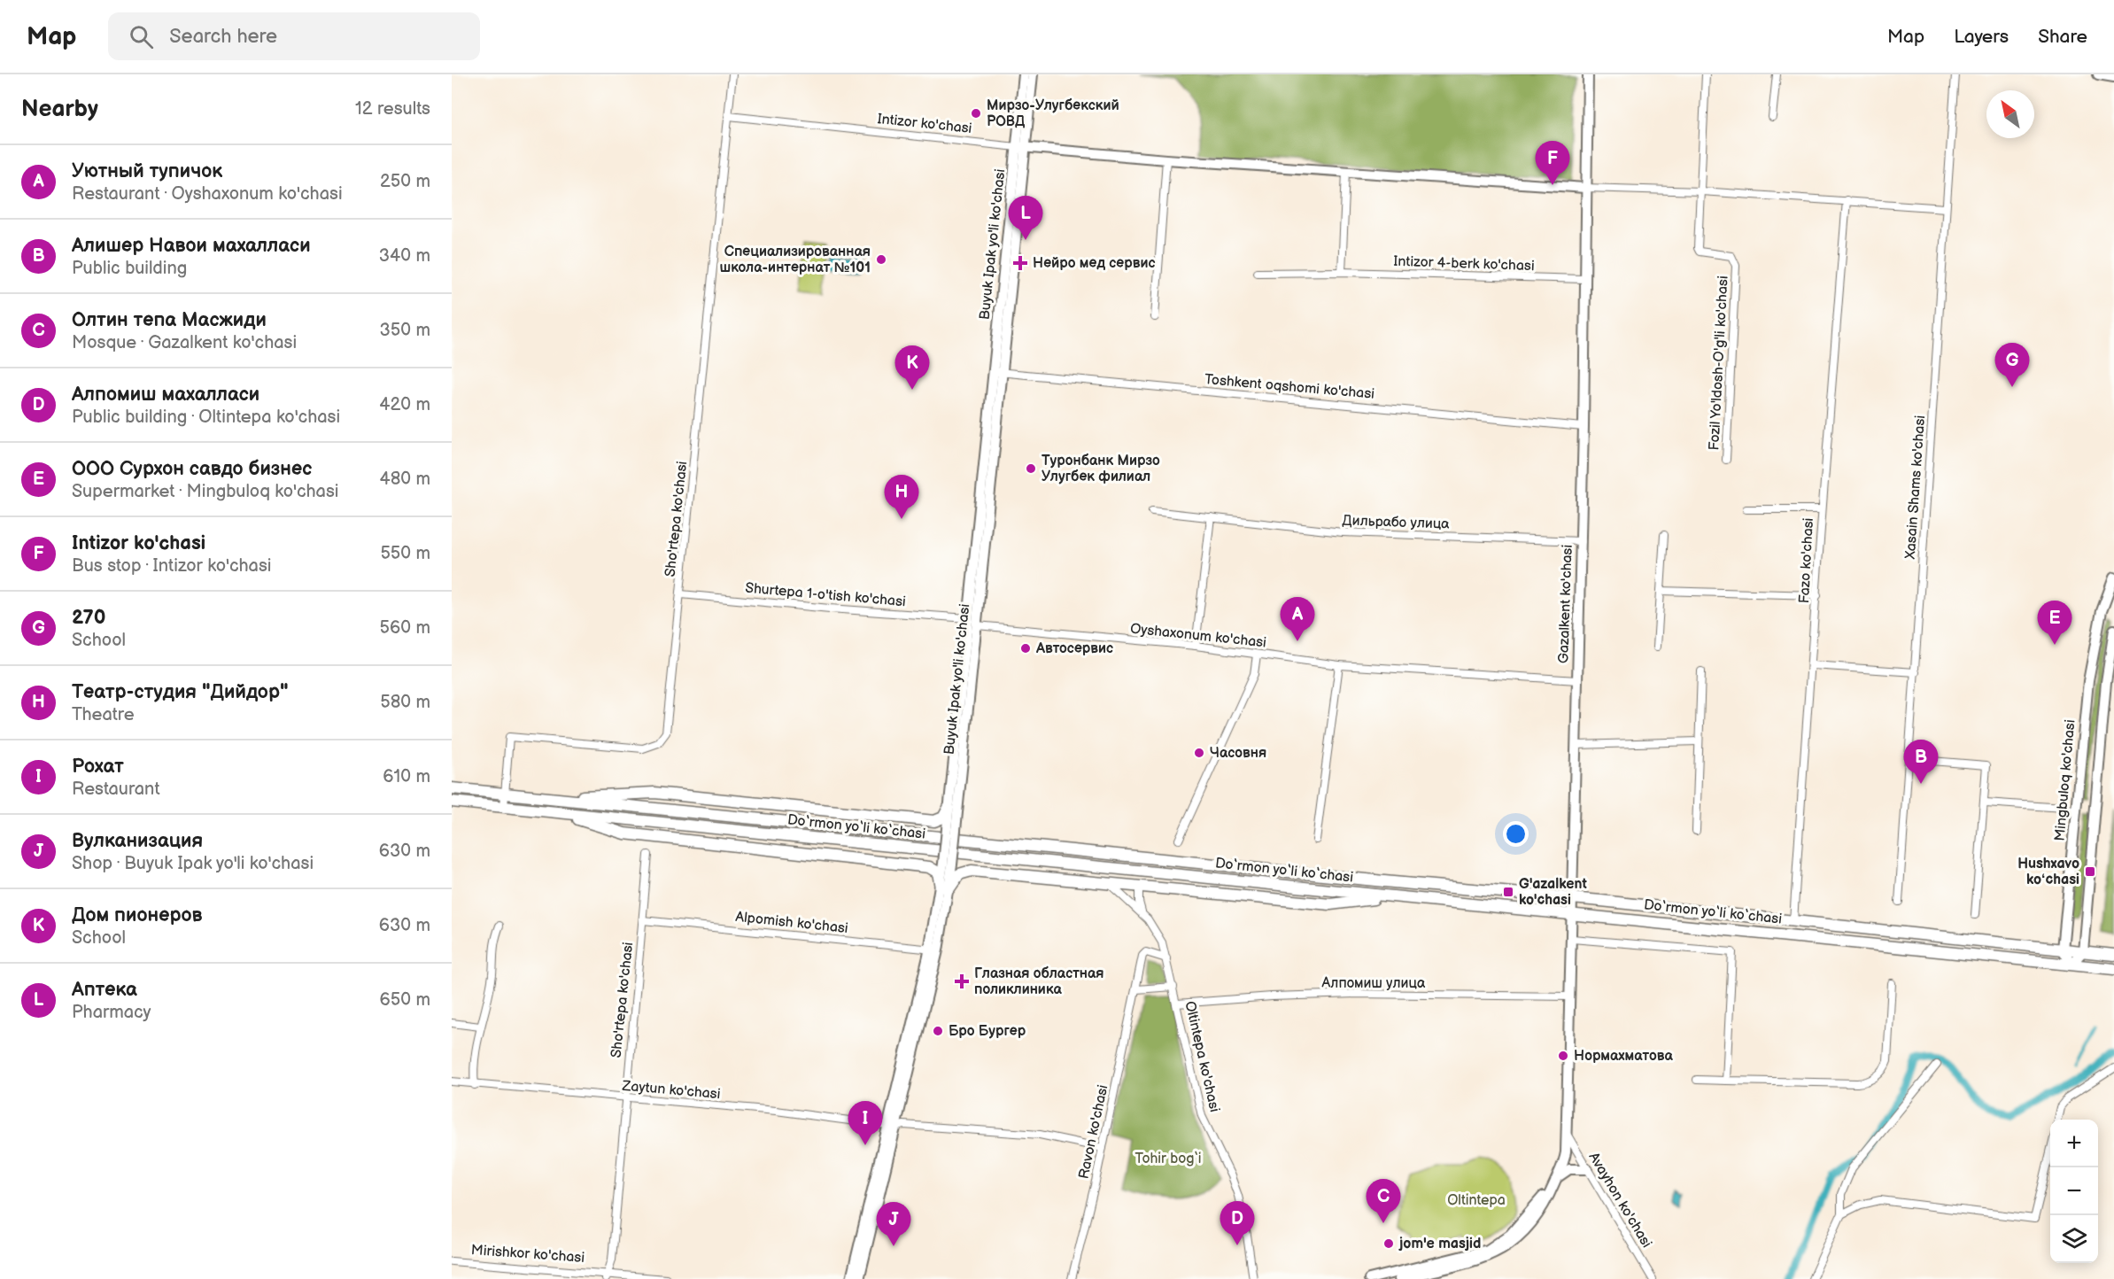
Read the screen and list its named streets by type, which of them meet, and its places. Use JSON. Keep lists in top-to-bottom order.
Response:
{
  "streets": {
    "main road": [
      "Intizor ko'chasi",
      "Buyuk Ipak yo'li ko'chasi",
      "Gazalkent ko'chasi",
      "Mingbuloq ko'chasi",
      "Do‘rmon yo‘li ko‘chasi"
    ],
    "street": [
      "Intizor 4-berk ko'chasi",
      "Fozil Yo'ldosh-O'g'li ko'chasi",
      "Toshkent oqshomi ko'chasi",
      "Xasain Shams ko'chasi",
      "Sho'rtepa ko'chasi",
      "Дильрабо улица",
      "Fazo ko'chasi",
      "Shurtepa 1-o'tish ko'chasi",
      "Oyshaxonum ko'chasi",
      "Alpomish ko'chasi",
      "Алпомиш улица",
      "Oltintepa ko'chasi",
      "Zaytun ko'chasi",
      "Ravon ko'chasi",
      "Avayhon ko'chasi",
      "Mirishkor ko'chasi"
    ]
  },
  "crossings": [
    ["Intizor ko'chasi", "Buyuk Ipak yo'li ko'chasi"],
    ["Intizor ko'chasi", "Fozil Yo'ldosh-O'g'li ko'chasi"],
    ["Intizor ko'chasi", "Xasain Shams ko'chasi"],
    ["Intizor ko'chasi", "Sho'rtepa ko'chasi"],
    ["Intizor ko'chasi", "Fazo ko'chasi"],
    ["Intizor ko'chasi", "Gazalkent ko'chasi"],
    ["Buyuk Ipak yo'li ko'chasi", "Toshkent oqshomi ko'chasi"],
    ["Buyuk Ipak yo'li ko'chasi", "Shurtepa 1-o'tish ko'chasi"],
    ["Buyuk Ipak yo'li ko'chasi", "Oyshaxonum ko'chasi"],
    ["Buyuk Ipak yo'li ko'chasi", "Alpomish ko'chasi"],
    ["Buyuk Ipak yo'li ko'chasi", "Zaytun ko'chasi"],
    ["Intizor 4-berk ko'chasi", "Gazalkent ko'chasi"],
    ["Toshkent oqshomi ko'chasi", "Gazalkent ko'chasi"],
    ["Sho'rtepa ko'chasi", "Shurtepa 1-o'tish ko'chasi"],
    ["Sho'rtepa ko'chasi", "Do‘rmon yo‘li ko‘chasi"],
    ["Sho'rtepa ko'chasi", "Alpomish ko'chasi"],
    ["Sho'rtepa ko'chasi", "Zaytun ko'chasi"],
    ["Sho'rtepa ko'chasi", "Mirishkor ko'chasi"],
    ["Дильрабо улица", "Gazalkent ko'chasi"],
    ["Fazo ko'chasi", "Do‘rmon yo‘li ko‘chasi"],
    ["Shurtepa 1-o'tish ko'chasi", "Oyshaxonum ko'chasi"],
    ["Gazalkent ko'chasi", "Oyshaxonum ko'chasi"],
    ["Gazalkent ko'chasi", "Do‘rmon yo‘li ko‘chasi"],
    ["Gazalkent ko'chasi", "Алпомиш улица"],
    ["Gazalkent ko'chasi", "Avayhon ko'chasi"],
    ["Mingbuloq ko'chasi", "Do‘rmon yo‘li ko‘chasi"],
    ["Алпомиш улица", "Oltintepa ko'chasi"],
    ["Oltintepa ko'chasi", "Ravon ko'chasi"],
    ["Zaytun ko'chasi", "Ravon ko'chasi"]
  ],
  "parks": ["Tohir bog‘i", "Oltintepa"],
  "places": {
    "other": [
      "Мирзо-Улугбекский РОВД",
      "Специализированная школа-интернат №101",
      "Туронбанк Мирзо Улугбек филиал",
      "Автосервис",
      "Часовня",
      "Бро Бургер",
      "Нормахматова",
      "jom'e masjid"
    ],
    "health": ["Нейро мед сервис", "Глазная областная поликлиника"],
    "transit": ["Hushxavo koʻchasi", "G'azalkent ko'chasi"]
  },
  "north": "top left",
  "page": {
    "header": "Map",
    "search": "Search here",
    "nav": ["Map", "Layers", "Share"],
    "heading": ["Nearby", "12 results"],
    "pins": [
      "F",
      "L",
      "G",
      "K",
      "H",
      "A",
      "E",
      "B",
      "I",
      "C",
      "D",
      "J"
    ],
    "list": [
      {
        "mark": "A",
        "name": "Уютный тупичок",
        "note": "Restaurant · Oyshaxonum ko'chasi",
        "value": "250 m"
      },
      {
        "mark": "B",
        "name": "Алишер Навои махалласи",
        "note": "Public building",
        "value": "340 m"
      },
      {
        "mark": "C",
        "name": "Олтин тепа Масжиди",
        "note": "Mosque · Gazalkent ko'chasi",
        "value": "350 m"
      },
      {
        "mark": "D",
        "name": "Алпомиш махалласи",
        "note": "Public building · Oltintepa ko'chasi",
        "value": "420 m"
      },
      {
        "mark": "E",
        "name": "ООО Сурхон савдо бизнес",
        "note": "Supermarket · Mingbuloq ko'chasi",
        "value": "480 m"
      },
      {
        "mark": "F",
        "name": "Intizor ko'chasi",
        "note": "Bus stop · Intizor ko'chasi",
        "value": "550 m"
      },
      {
        "mark": "G",
        "name": "270",
        "note": "School",
        "value": "560 m"
      },
      {
        "mark": "H",
        "name": "Театр-студия \"Дийдор\"",
        "note": "Theatre",
        "value": "580 m"
      },
      {
        "mark": "I",
        "name": "Рохат",
        "note": "Restaurant",
        "value": "610 m"
      },
      {
        "mark": "J",
        "name": "Вулканизация",
        "note": "Shop · Buyuk Ipak yo'li ko'chasi",
        "value": "630 m"
      },
      {
        "mark": "K",
        "name": "Дом пионеров",
        "note": "School",
        "value": "630 m"
      },
      {
        "mark": "L",
        "name": "Аптека",
        "note": "Pharmacy",
        "value": "650 m"
      }
    ],
    "map_buttons": ["+", "−"]
  }
}
